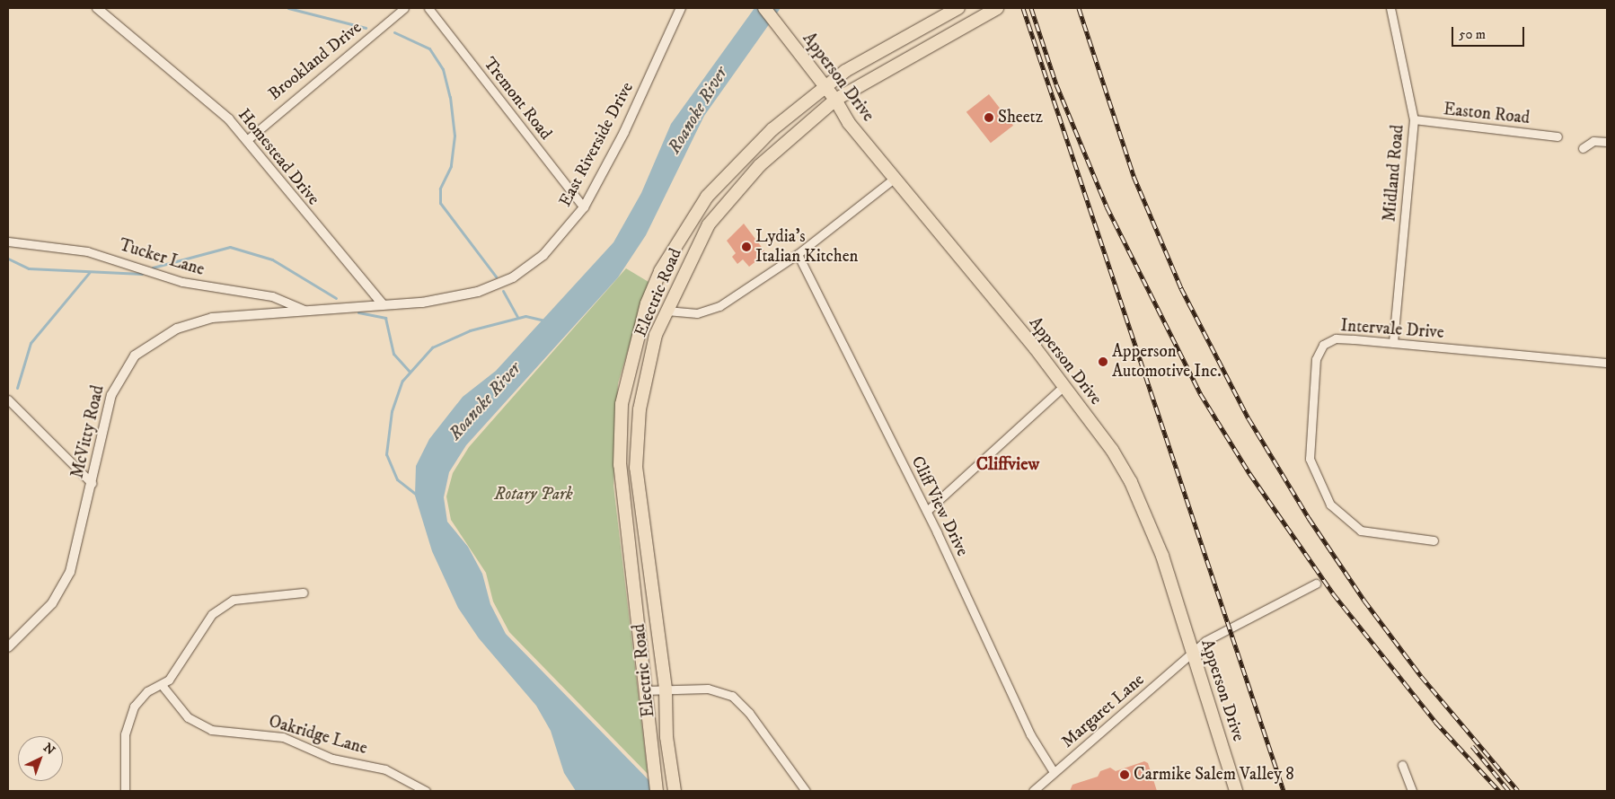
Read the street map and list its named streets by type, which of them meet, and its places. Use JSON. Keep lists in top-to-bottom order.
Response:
{
  "streets": {
    "main road": ["Apperson Drive", "Electric Road"],
    "street": [
      "Brookland Drive",
      "Tremont Road",
      "Easton Road",
      "East Riverside Drive",
      "Homestead Drive",
      "Midland Road",
      "Tucker Lane",
      "Intervale Drive",
      "McVitty Road",
      "Cliff View Drive",
      "Margaret Lane",
      "Oakridge Lane"
    ]
  },
  "crossings": [
    ["Brookland Drive", "Homestead Drive"],
    ["Apperson Drive", "Electric Road"],
    ["Apperson Drive", "Margaret Lane"],
    ["Tremont Road", "East Riverside Drive"],
    ["Easton Road", "Midland Road"],
    ["East Riverside Drive", "Homestead Drive"],
    ["East Riverside Drive", "McVitty Road"],
    ["Homestead Drive", "McVitty Road"],
    ["Midland Road", "Intervale Drive"],
    ["Tucker Lane", "McVitty Road"],
    ["Cliff View Drive", "Margaret Lane"]
  ],
  "districts": ["Cliffview"],
  "water": ["Roanoke River"],
  "parks": ["Rotary Park"],
  "places": [
    "Sheetz",
    "Lydia's Italian Kitchen",
    "Apperson Automotive Inc.",
    "Carmike Salem Valley 8"
  ],
  "scale_bar": "50 m",
  "north": "top right"
}
